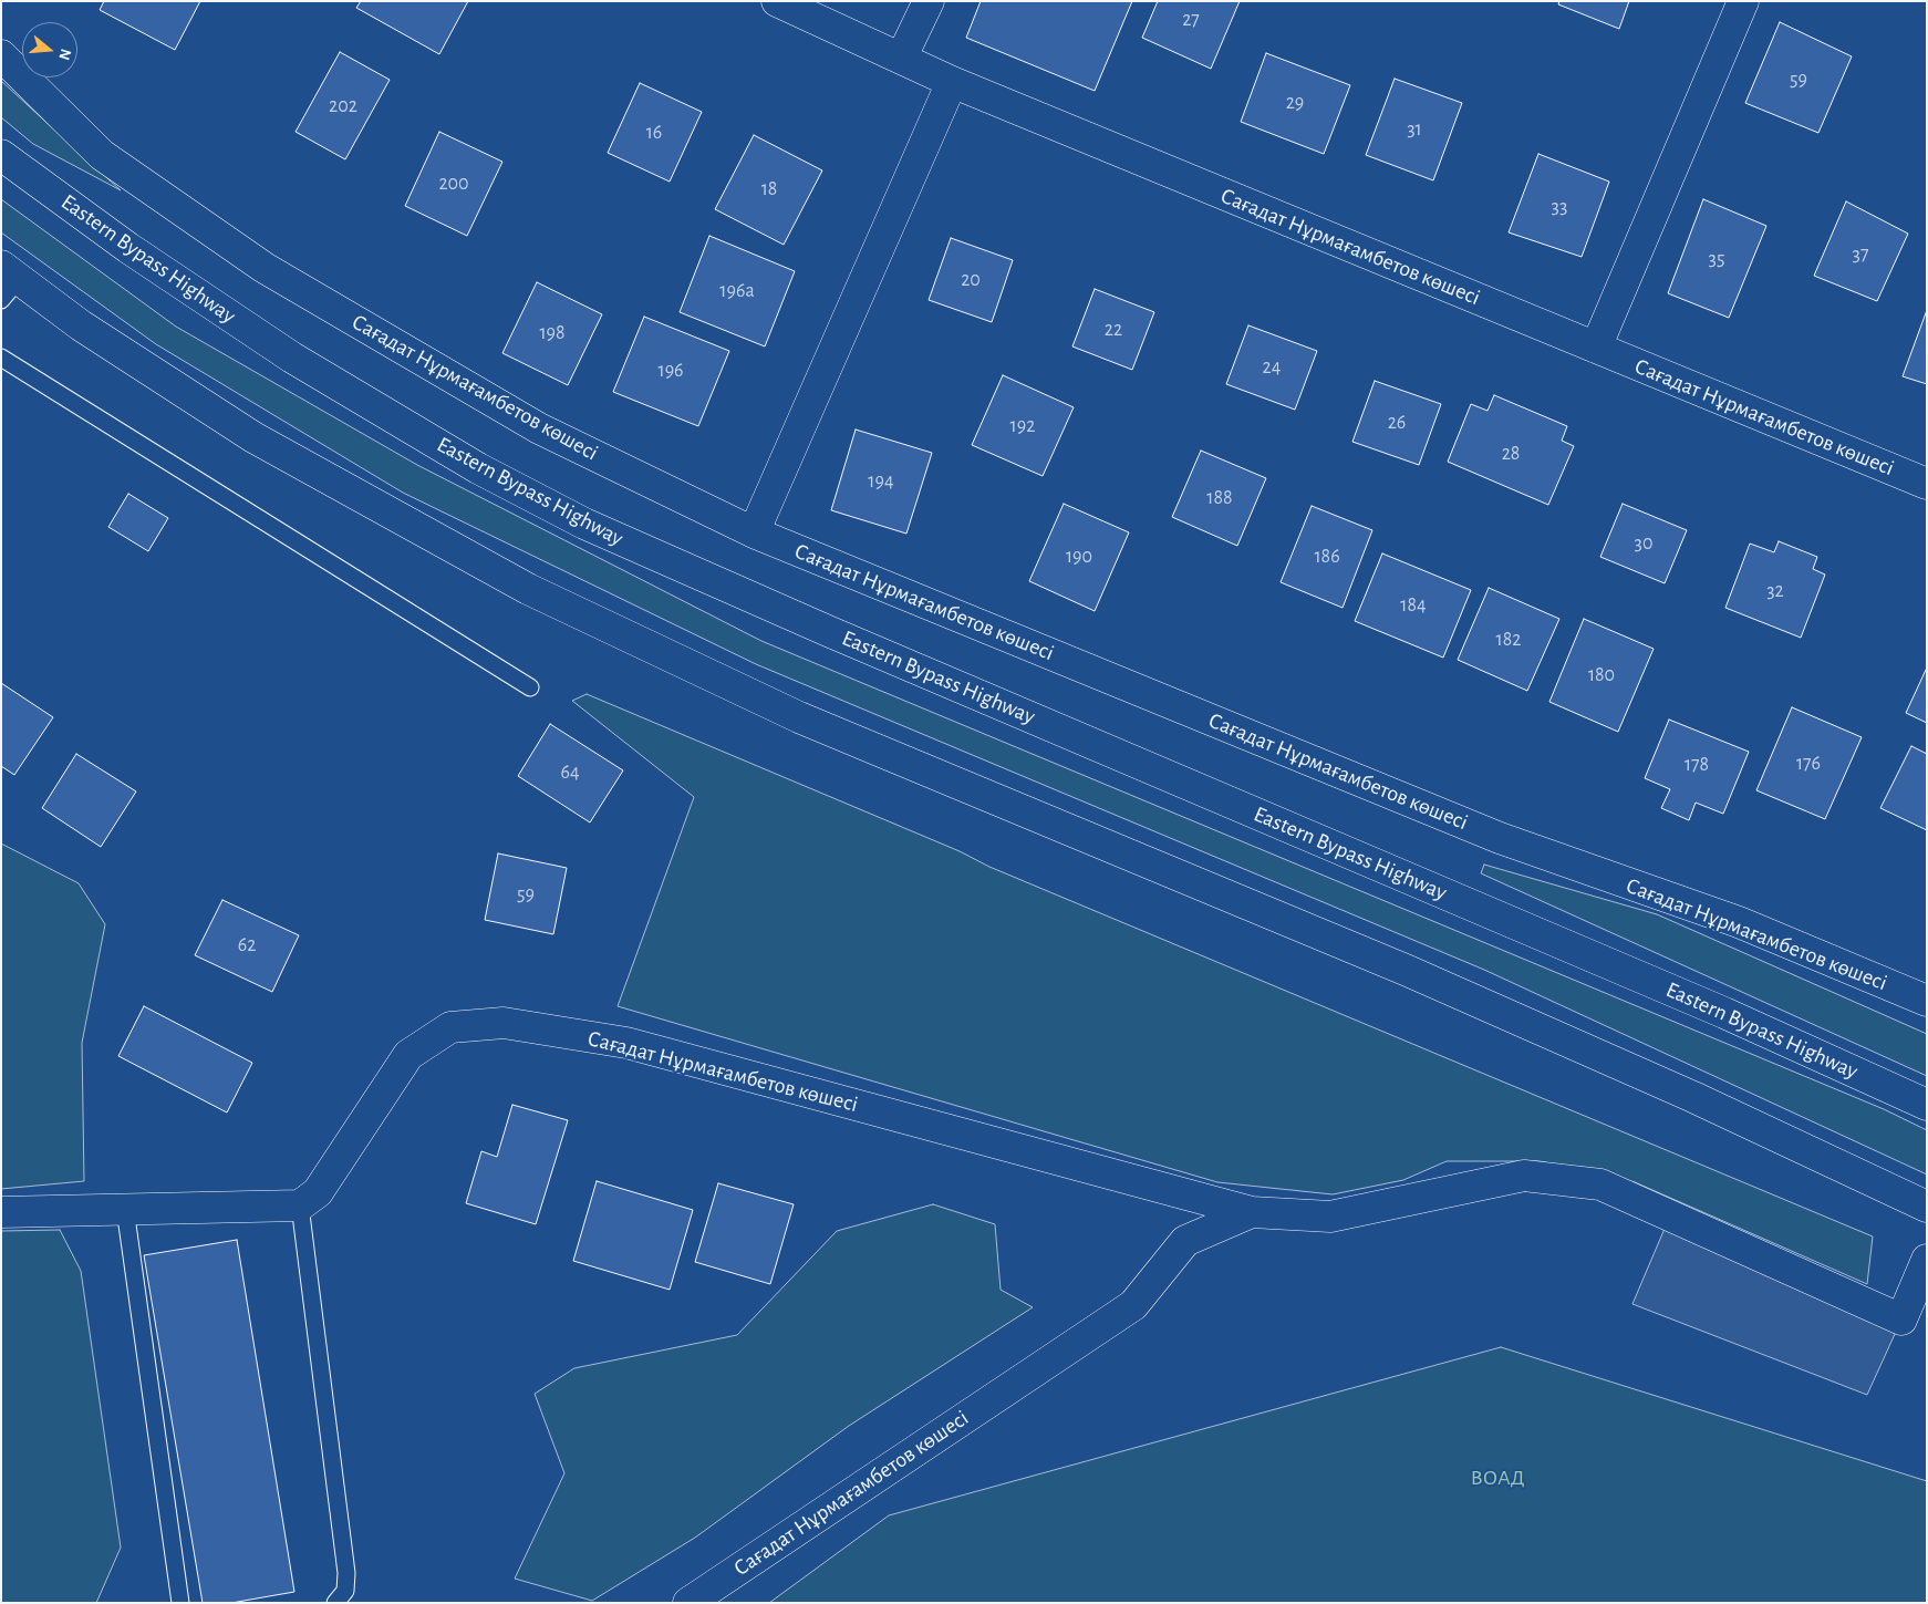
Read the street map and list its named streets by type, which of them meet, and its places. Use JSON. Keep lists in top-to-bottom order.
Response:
{
  "streets": {
    "street": ["Сағадат Нұрмағамбетов көшесі", "Eastern Bypass Highway"]
  },
  "parks": ["ВОАД"],
  "house_numbers": [
    "27",
    "59",
    "29",
    "202",
    "31",
    "16",
    "200",
    "18",
    "33",
    "37",
    "35",
    "20",
    "196а",
    "22",
    "198",
    "24",
    "196",
    "26",
    "192",
    "28",
    "194",
    "188",
    "30",
    "190",
    "186",
    "32",
    "184",
    "182",
    "180",
    "176",
    "178",
    "64",
    "59",
    "62"
  ],
  "north": "right"
}
